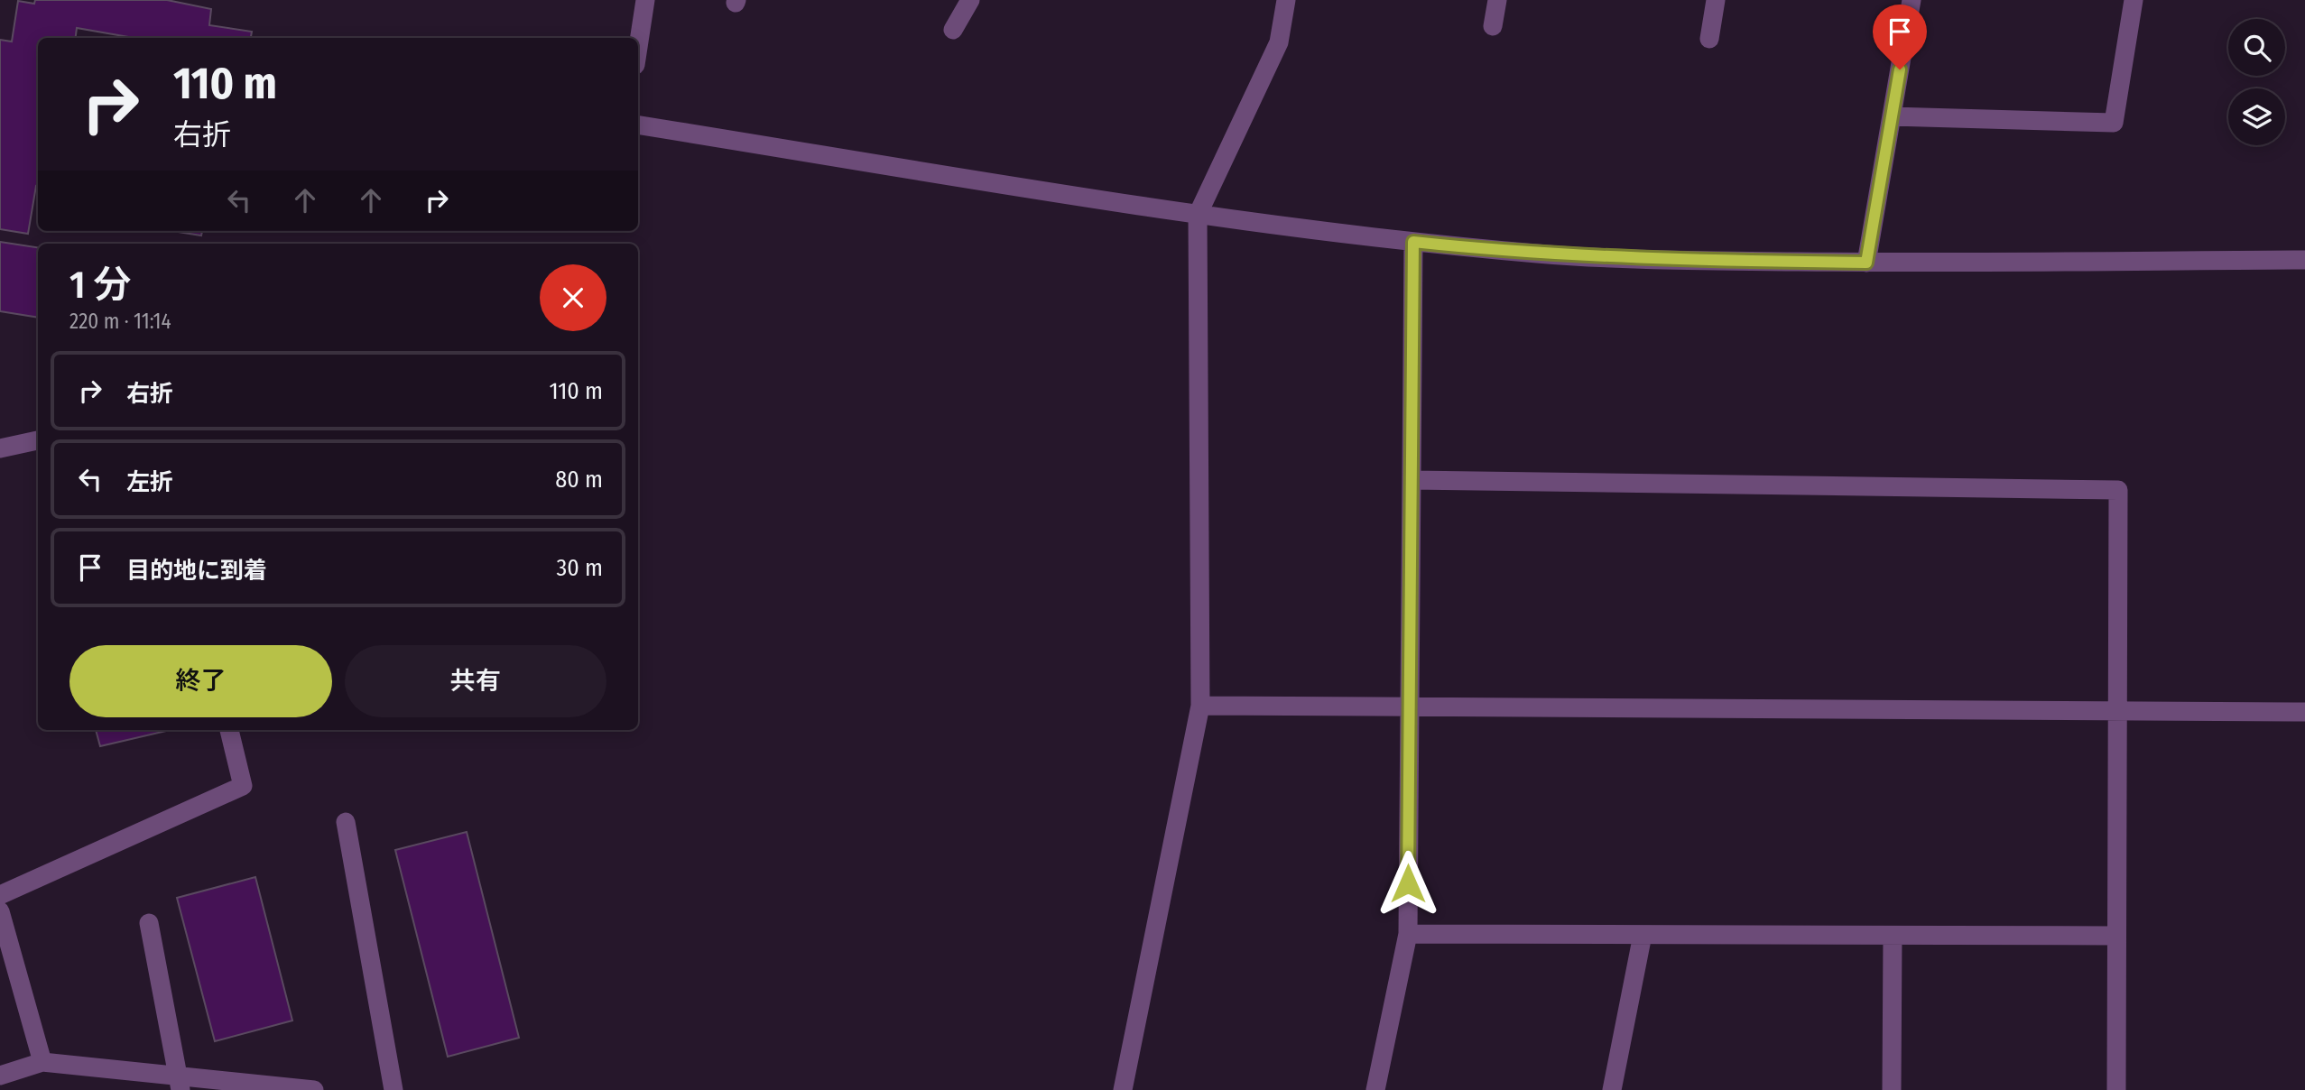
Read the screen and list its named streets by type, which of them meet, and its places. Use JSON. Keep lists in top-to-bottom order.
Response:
{
  "page": {
    "turn": ["110 m", "右折"],
    "heading": ["1 分", "220 m · 11:14"],
    "list": [
      {
        "name": "右折",
        "value": "110 m"
      },
      {
        "name": "左折",
        "value": "80 m"
      },
      {
        "name": "目的地に到着",
        "value": "30 m"
      }
    ],
    "buttons": ["終了", "共有"]
  }
}
